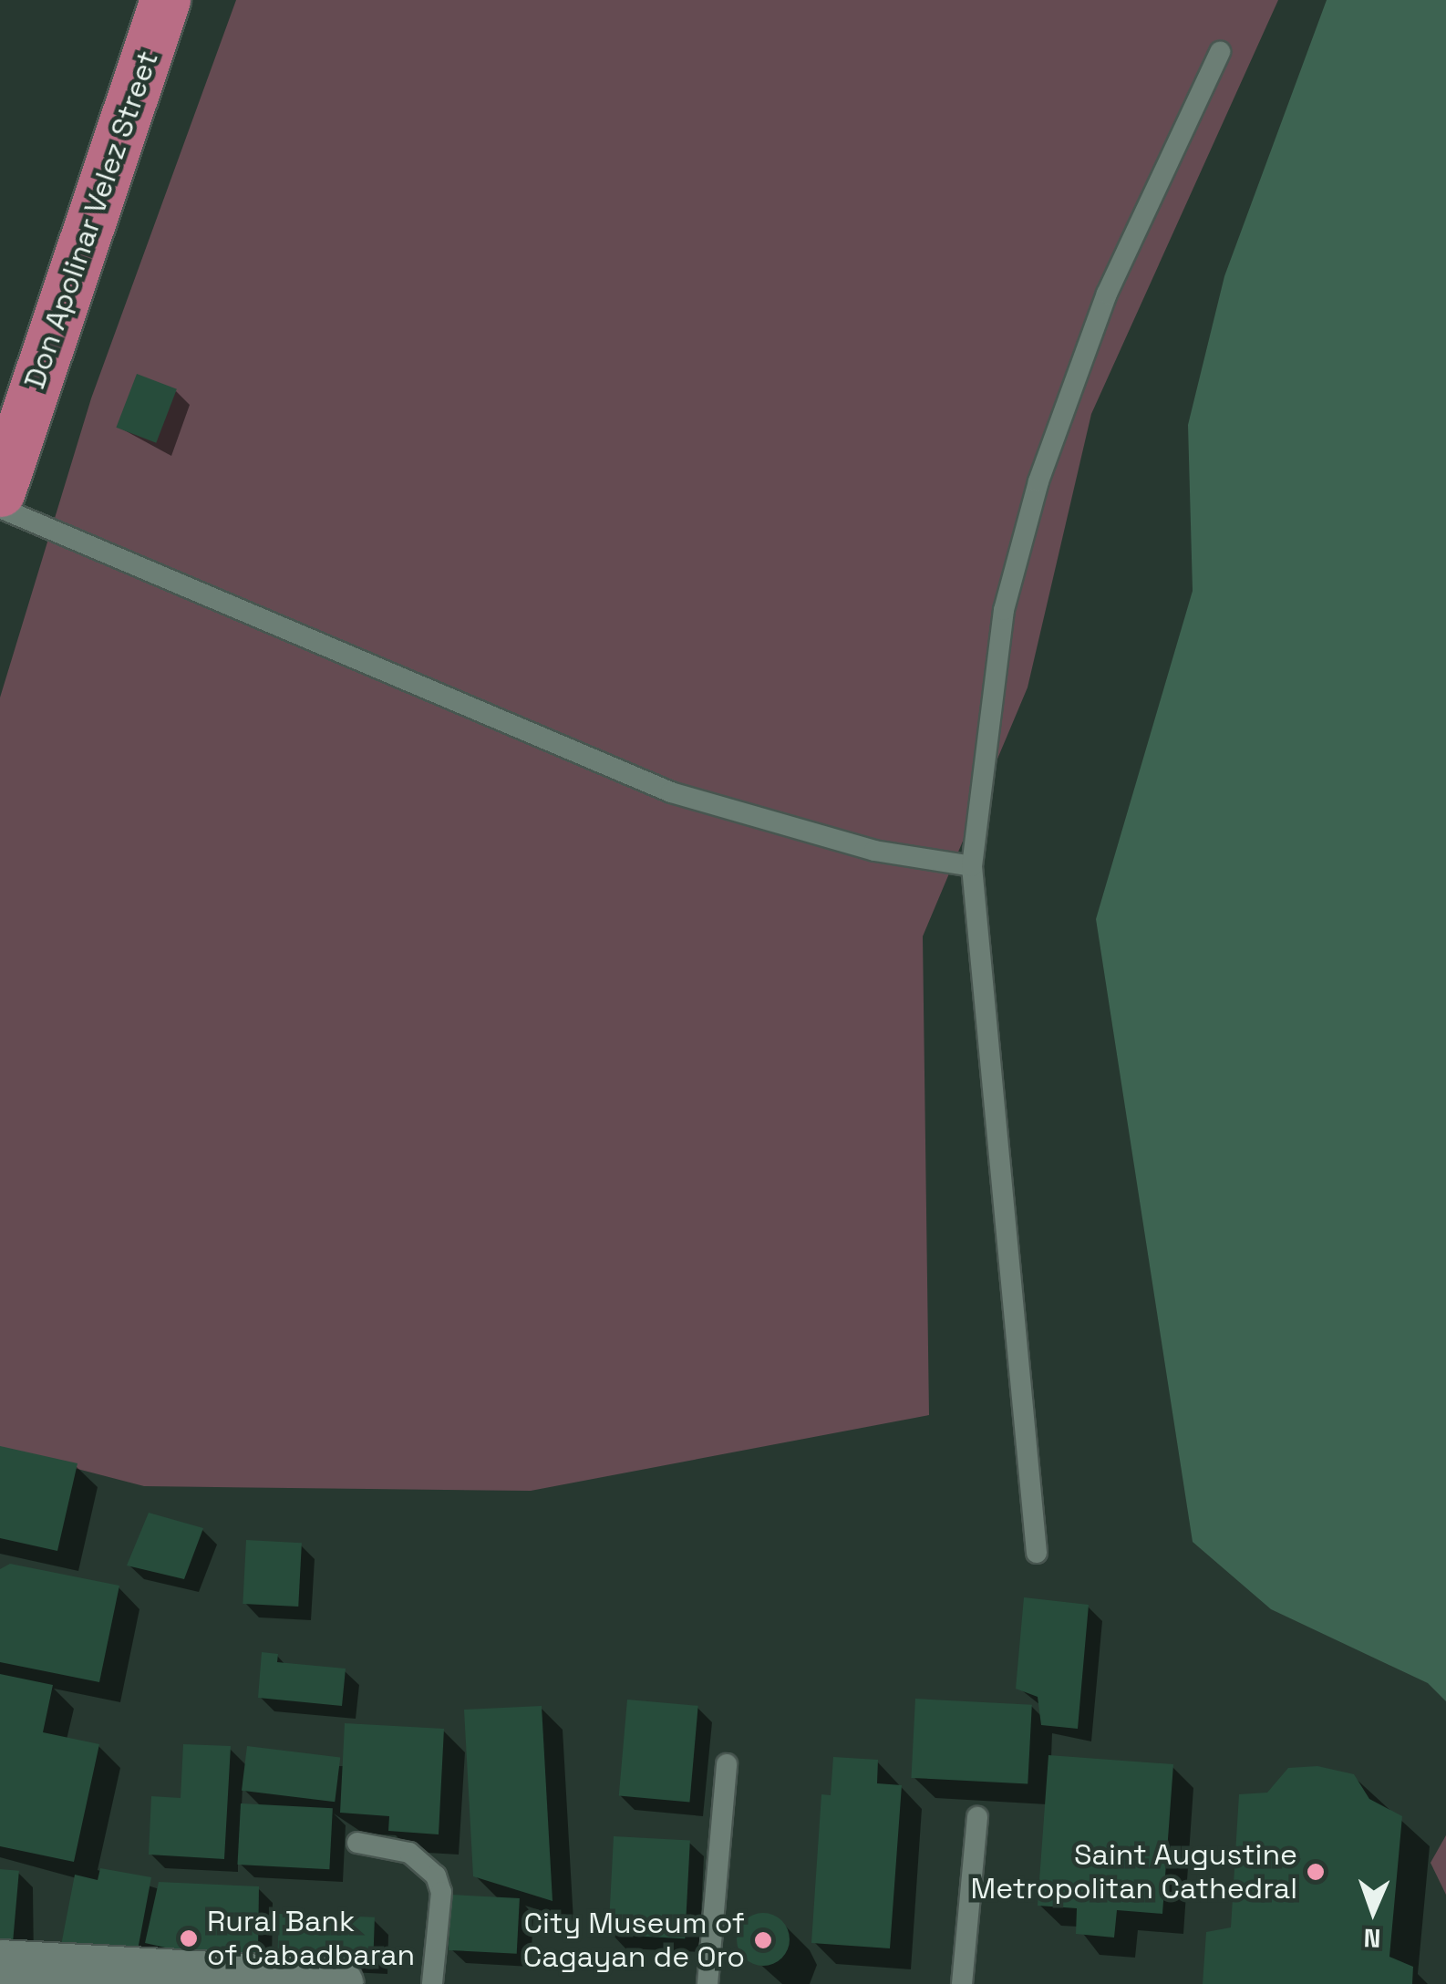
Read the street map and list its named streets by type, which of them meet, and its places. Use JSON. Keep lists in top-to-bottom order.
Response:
{
  "streets": {
    "main road": ["Don Apolinar Velez Street"]
  },
  "places": ["Saint Augustine Metropolitan Cathedral", "Rural Bank of Cabadbaran", "City Museum of Cagayan de Oro"],
  "north": "bottom"
}
